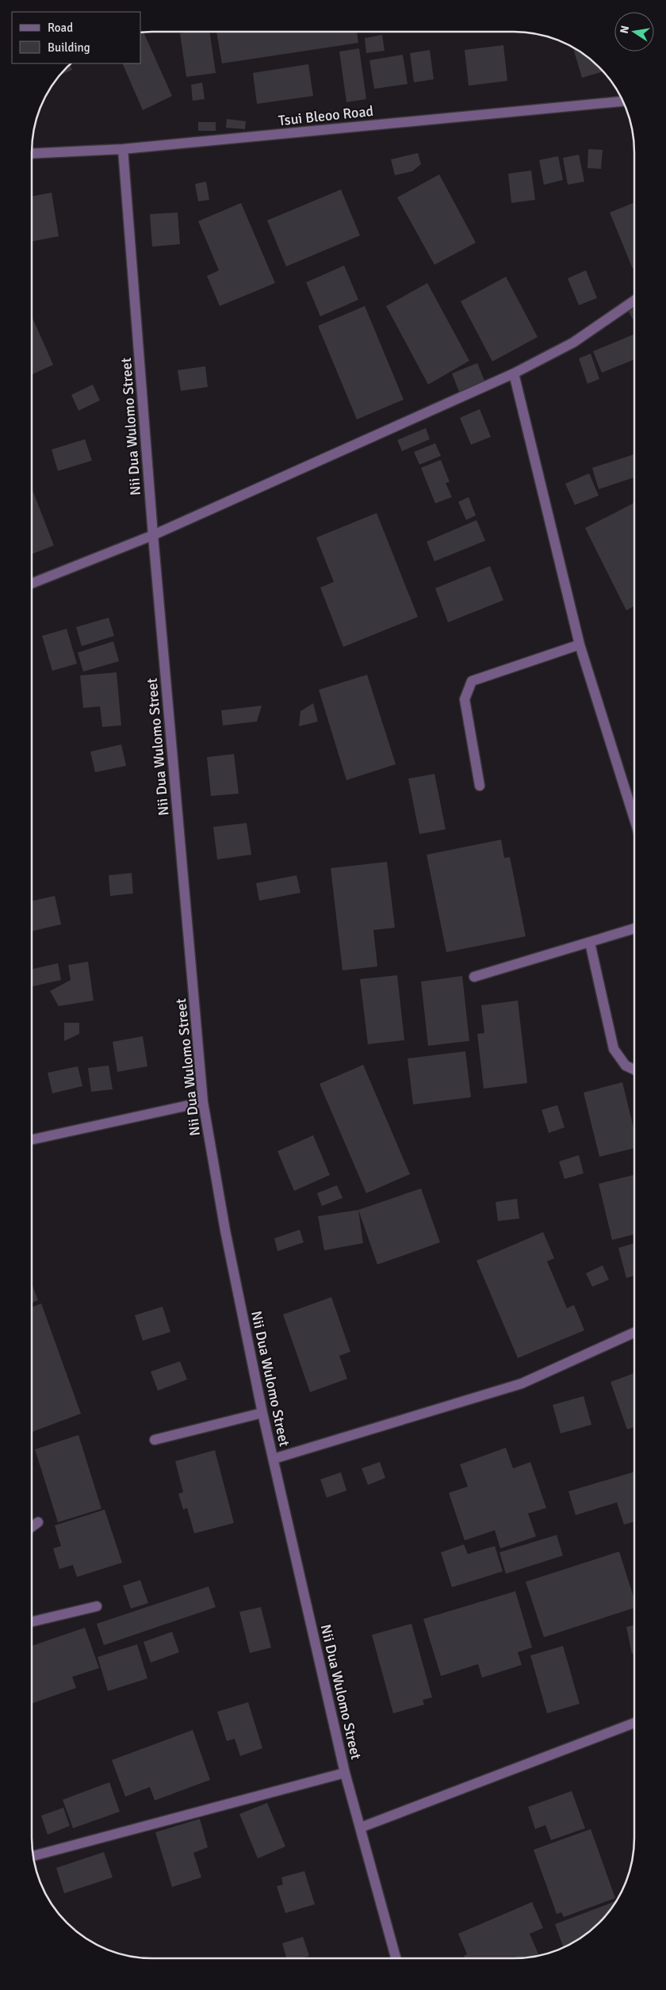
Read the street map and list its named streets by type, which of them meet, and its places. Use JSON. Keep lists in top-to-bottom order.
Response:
{
  "streets": {
    "street": ["Tsui Bleoo Road", "Nii Dua Wulomo Street"]
  },
  "crossings": [
    ["Tsui Bleoo Road", "Nii Dua Wulomo Street"]
  ],
  "legend": ["Road", "Building"],
  "north": "left"
}
